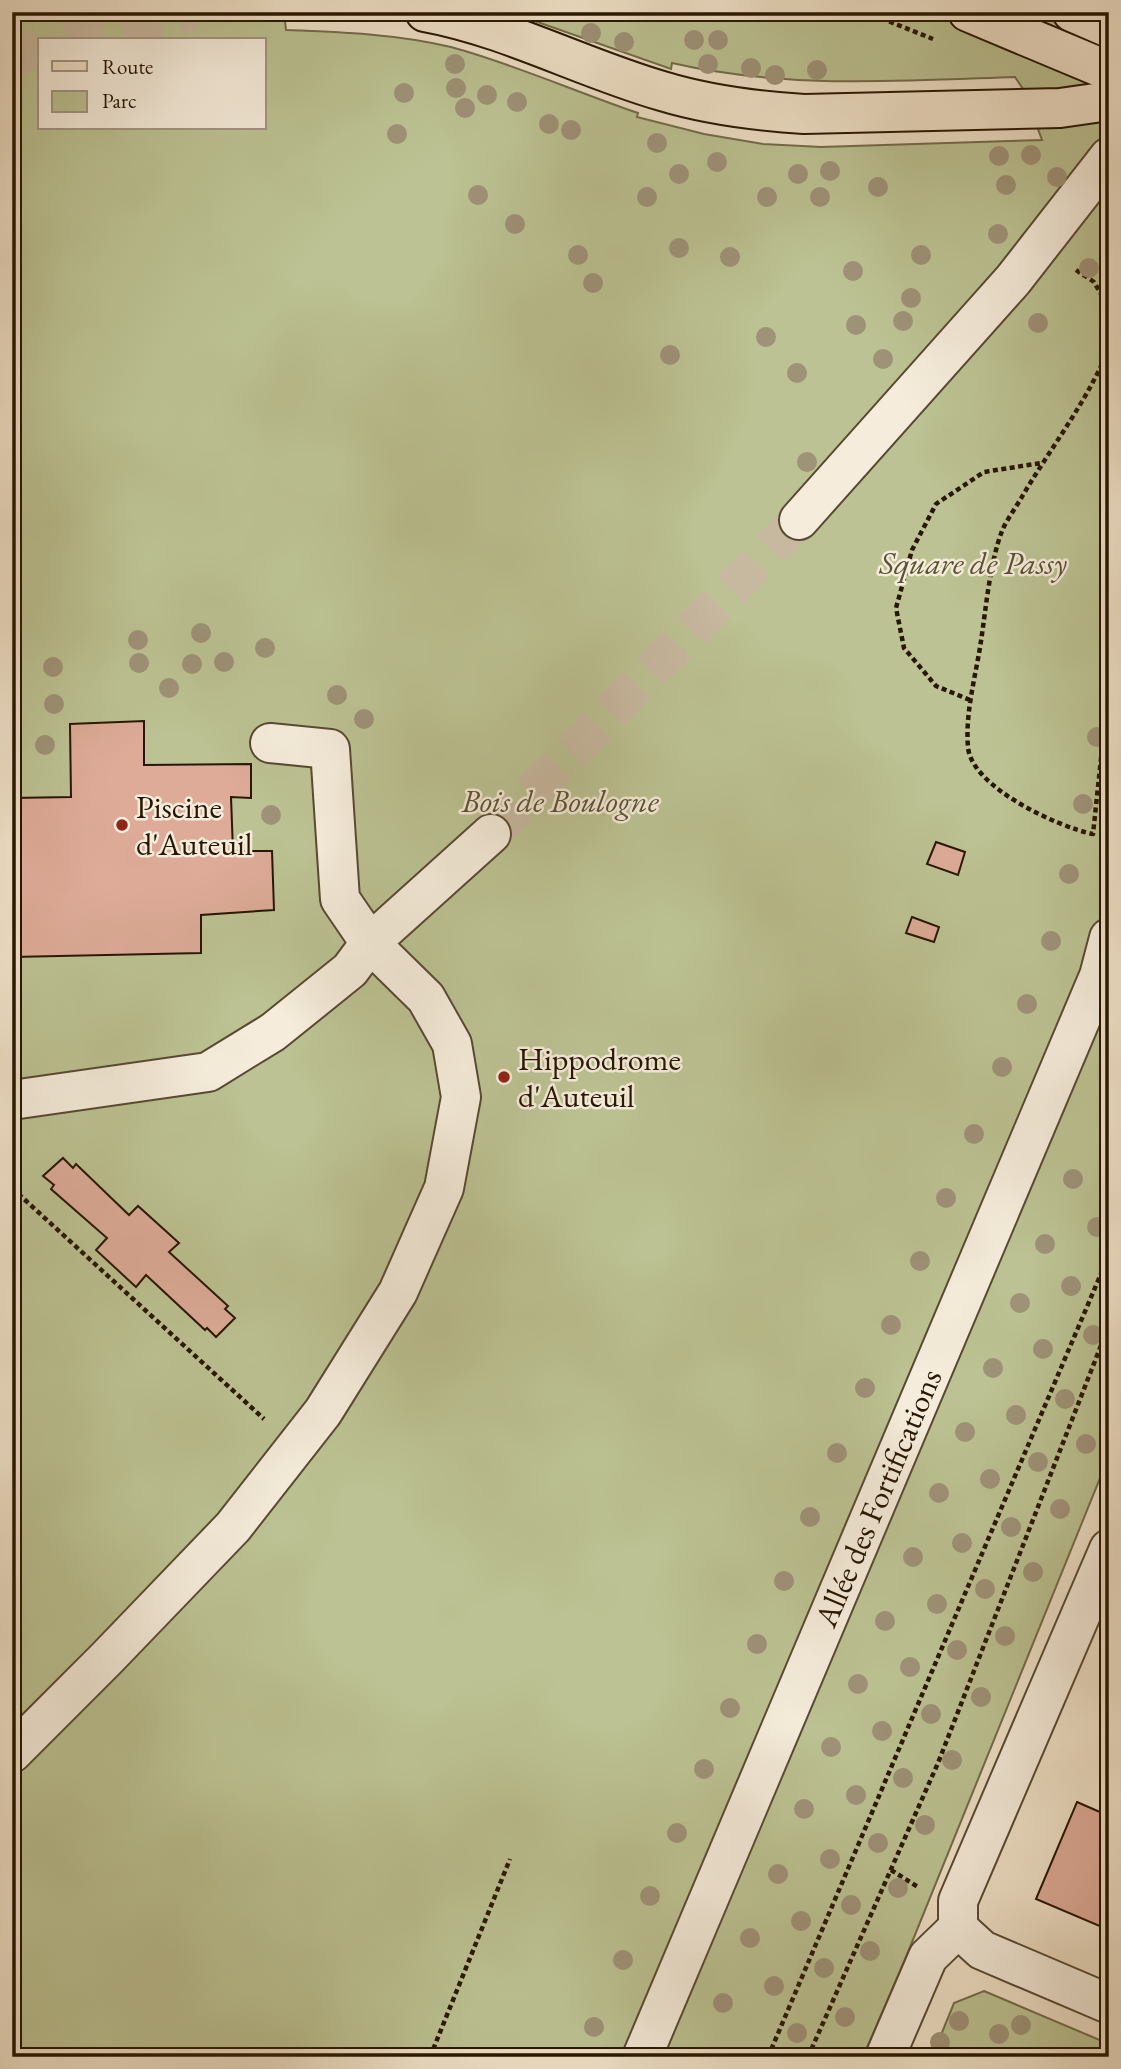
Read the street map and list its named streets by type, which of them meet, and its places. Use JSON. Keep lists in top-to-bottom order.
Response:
{
  "streets": {
    "street": ["Allée des Fortifications"]
  },
  "parks": ["Square de Passy", "Bois de Boulogne"],
  "places": ["Piscine d'Auteuil", "Hippodrome d'Auteuil"],
  "legend": ["Route", "Parc"]
}
